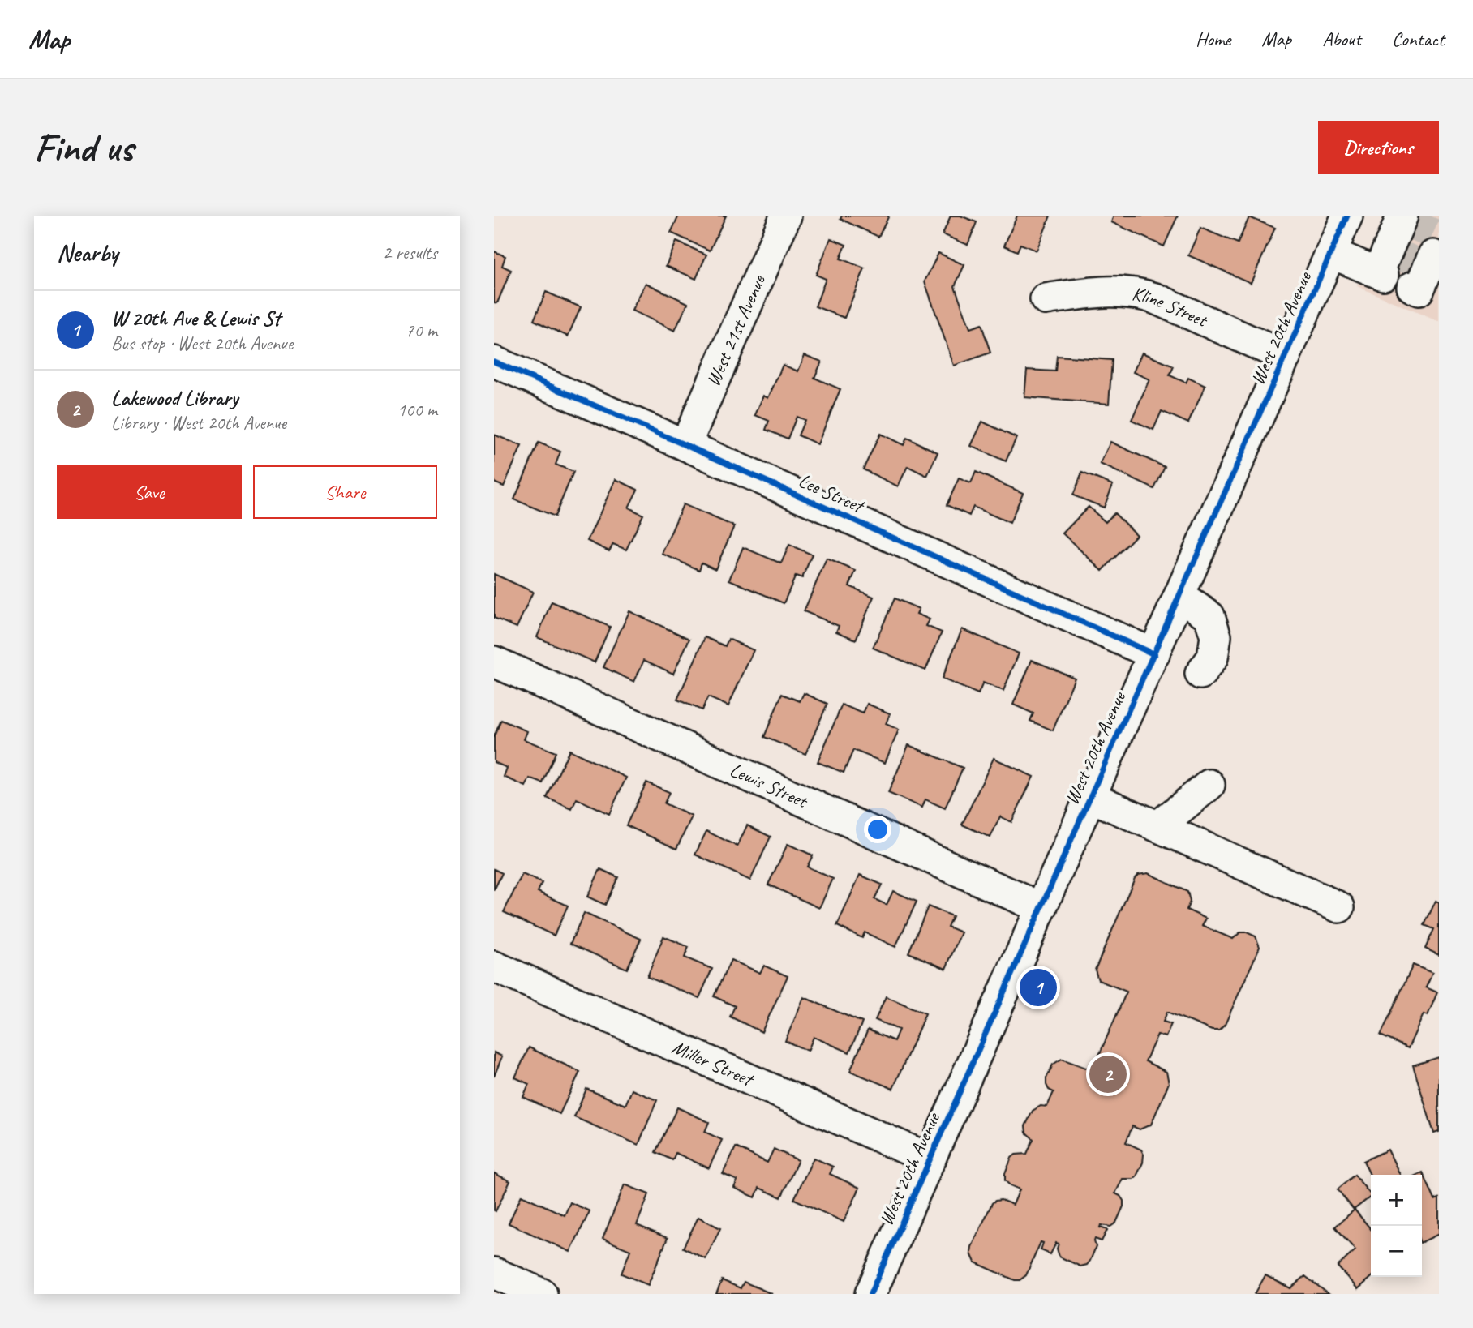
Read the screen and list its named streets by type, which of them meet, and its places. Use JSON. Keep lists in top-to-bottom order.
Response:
{
  "streets": {
    "street": [
      "Kline Street",
      "West 20th Avenue",
      "West 21st Avenue",
      "Lee Street",
      "Lewis Street",
      "Miller Street"
    ]
  },
  "crossings": [
    ["Kline Street", "West 20th Avenue"],
    ["West 20th Avenue", "Lee Street"],
    ["West 20th Avenue", "Lewis Street"],
    ["West 20th Avenue", "Miller Street"],
    ["West 21st Avenue", "Lee Street"]
  ],
  "page": {
    "header": "Map",
    "nav": [
      "Home",
      "Map",
      "About",
      "Contact"
    ],
    "buttons": [
      "Directions",
      ["Save", "Share"]
    ],
    "title": "Find us",
    "heading": ["Nearby", "2 results"],
    "list": [
      {
        "mark": "1",
        "name": "W 20th Ave & Lewis St",
        "note": "Bus stop · West 20th Avenue",
        "value": "70 m"
      },
      {
        "mark": "2",
        "name": "Lakewood Library",
        "note": "Library · West 20th Avenue",
        "value": "100 m"
      }
    ],
    "pins": ["1", "2"],
    "map_buttons": ["+", "−"]
  }
}
